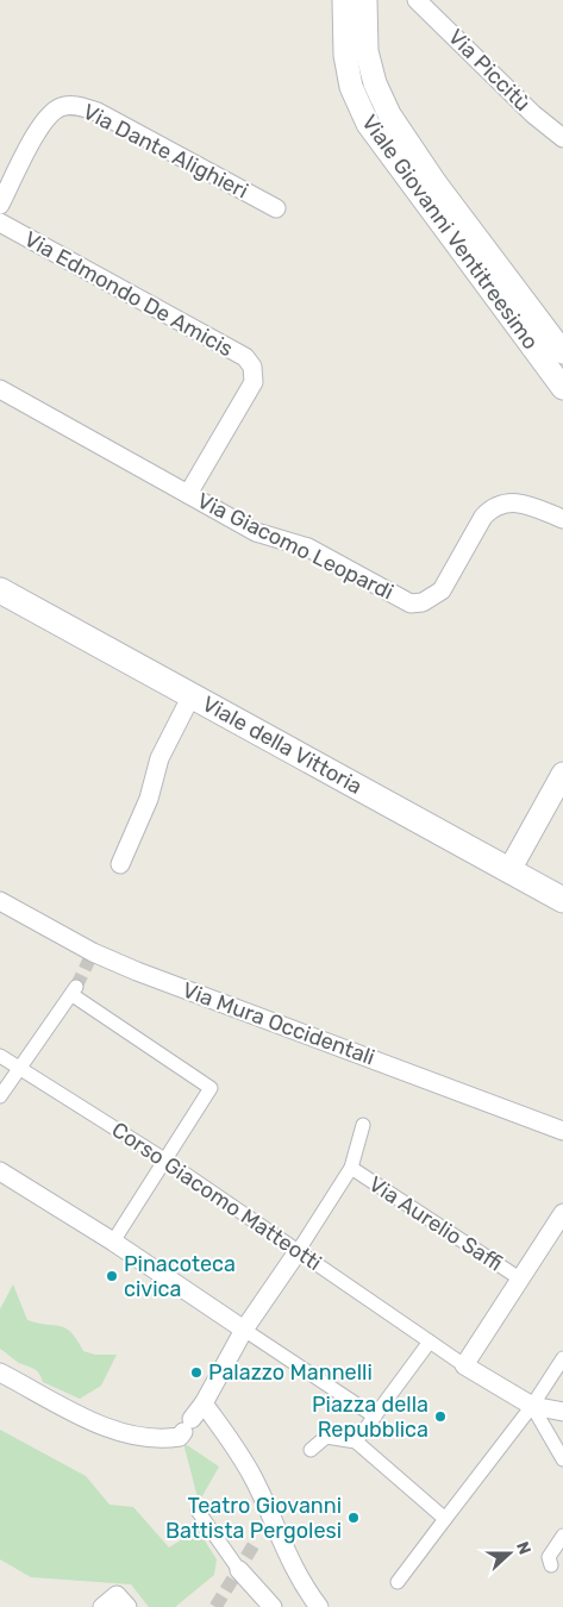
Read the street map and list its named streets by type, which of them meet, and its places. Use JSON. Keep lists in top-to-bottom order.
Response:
{
  "streets": {
    "main road": ["Viale della Vittoria"],
    "street": [
      "Via Piccitù",
      "Via Dante Alighieri",
      "Viale Giovanni Ventitreesimo",
      "Via Edmondo De Amicis",
      "Via Giacomo Leopardi",
      "Via Mura Occidentali",
      "Corso Giacomo Matteotti",
      "Via Aurelio Saffi"
    ]
  },
  "crossings": [
    ["Via Edmondo De Amicis", "Via Giacomo Leopardi"],
    ["Corso Giacomo Matteotti", "Via Aurelio Saffi"]
  ],
  "places": [
    "Pinacoteca civica",
    "Palazzo Mannelli",
    "Piazza della Repubblica",
    "Teatro Giovanni Battista Pergolesi"
  ],
  "north": "right"
}
